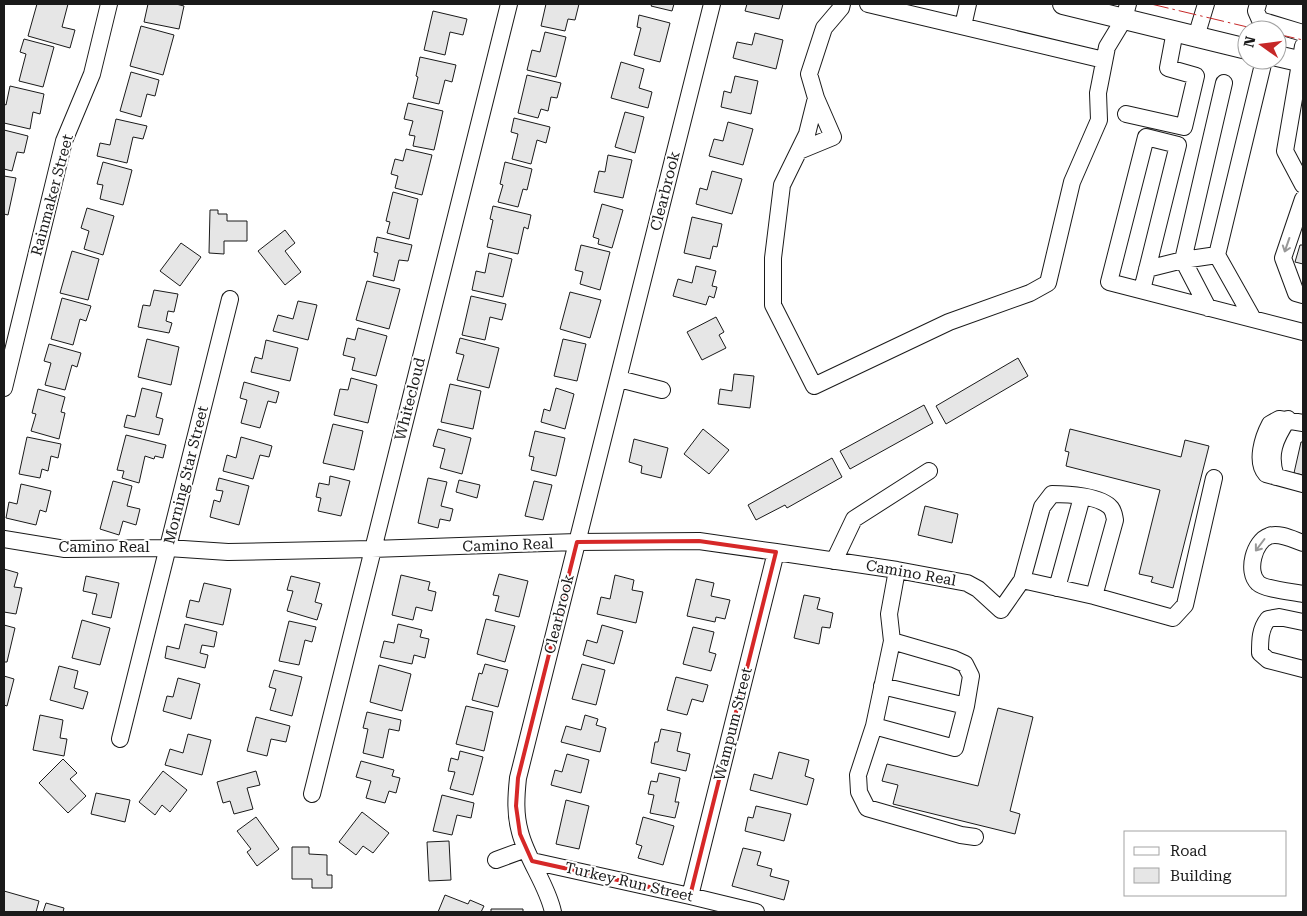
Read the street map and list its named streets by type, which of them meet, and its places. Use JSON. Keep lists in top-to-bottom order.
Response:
{
  "streets": {
    "street": [
      "Clearbrook",
      "Rainmaker Street",
      "Whitecloud",
      "Morning Star Street",
      "Camino Real",
      "Wampum Street",
      "Turkey Run Street"
    ]
  },
  "crossings": [
    ["Clearbrook", "Camino Real"],
    ["Clearbrook", "Turkey Run Street"],
    ["Whitecloud", "Camino Real"],
    ["Morning Star Street", "Camino Real"],
    ["Camino Real", "Wampum Street"],
    ["Wampum Street", "Turkey Run Street"]
  ],
  "legend": ["Road", "Building"],
  "north": "left"
}
